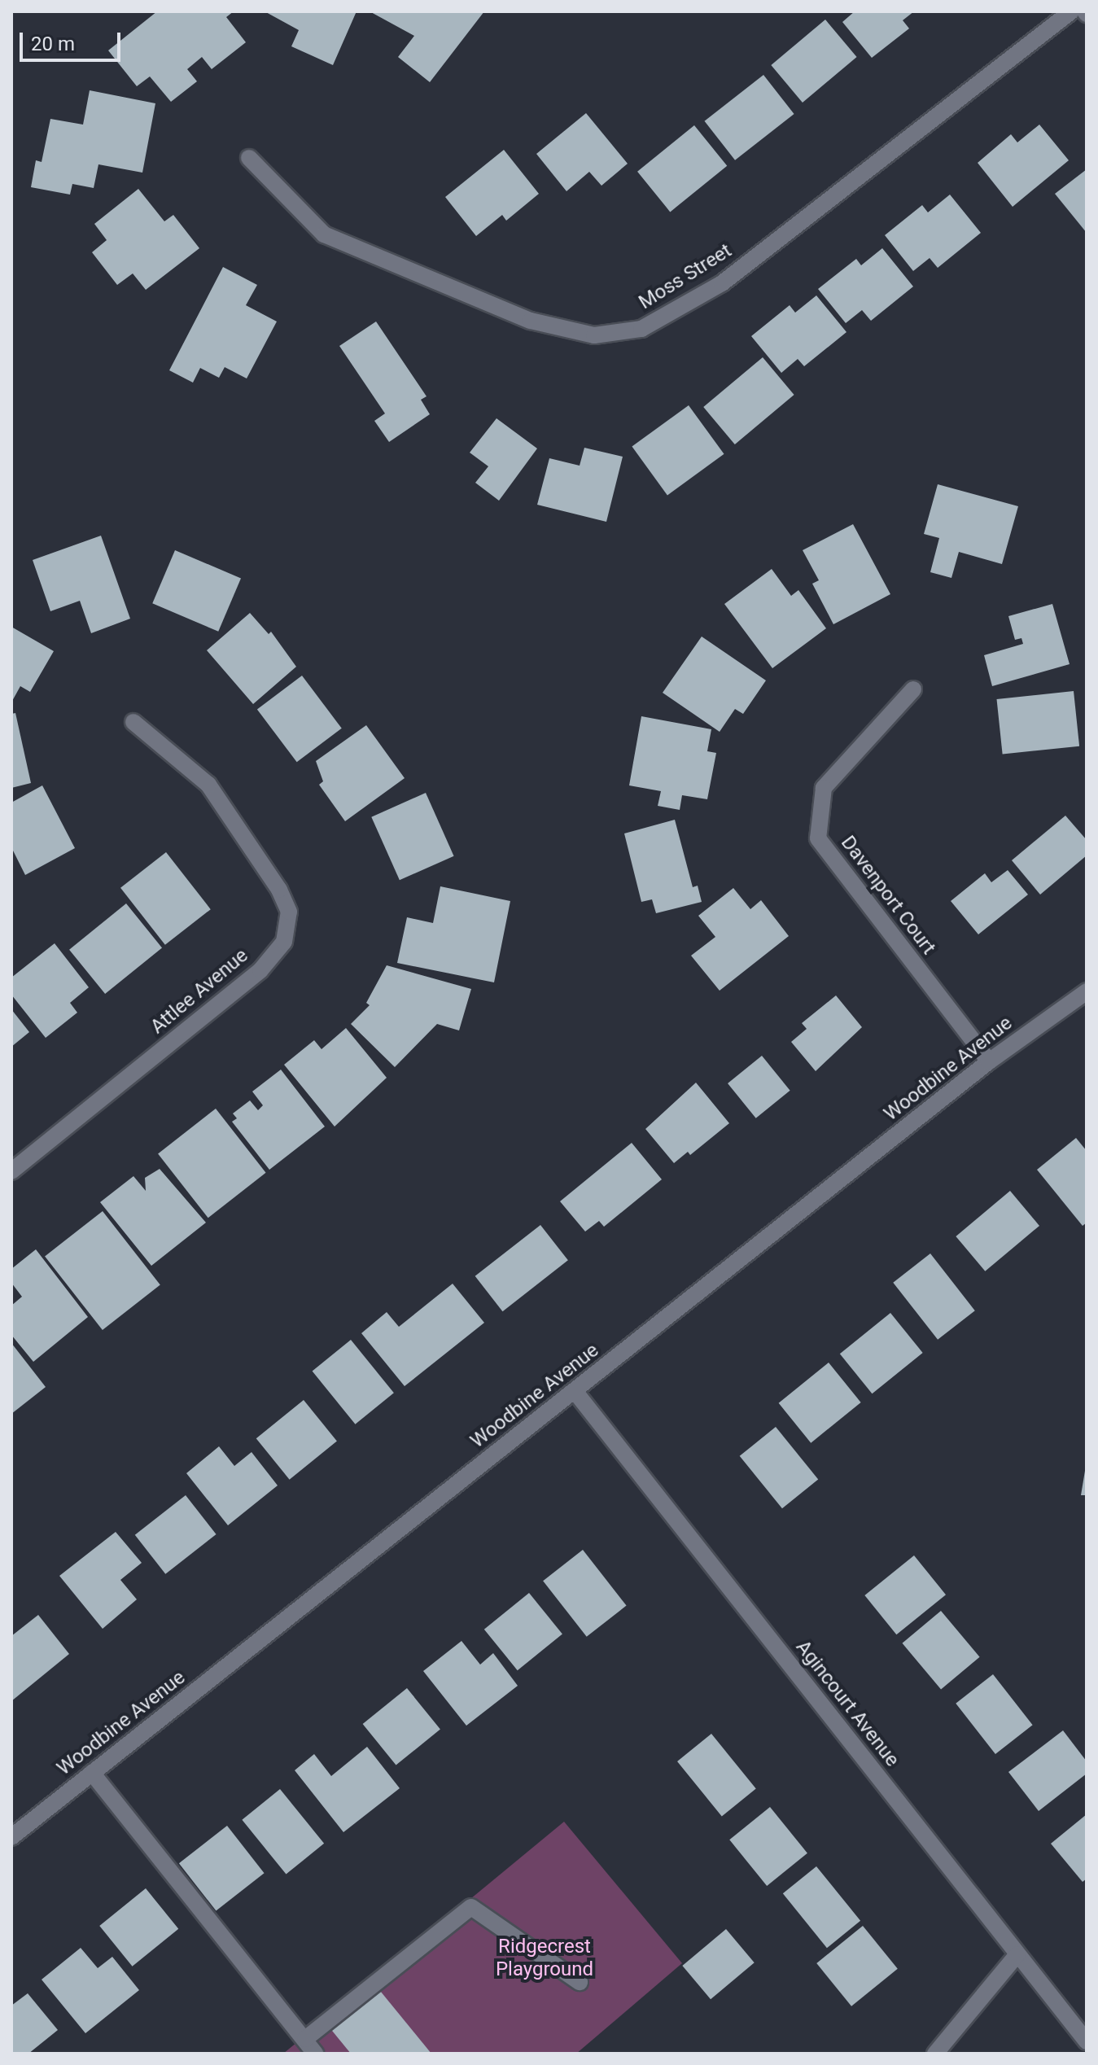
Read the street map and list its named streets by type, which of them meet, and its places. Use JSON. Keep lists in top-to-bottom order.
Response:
{
  "streets": {
    "street": [
      "Moss Street",
      "Davenport Court",
      "Attlee Avenue",
      "Woodbine Avenue",
      "Agincourt Avenue"
    ]
  },
  "crossings": [
    ["Davenport Court", "Woodbine Avenue"],
    ["Woodbine Avenue", "Agincourt Avenue"]
  ],
  "parks": ["Ridgecrest Playground"],
  "scale_bar": "20 m"
}
